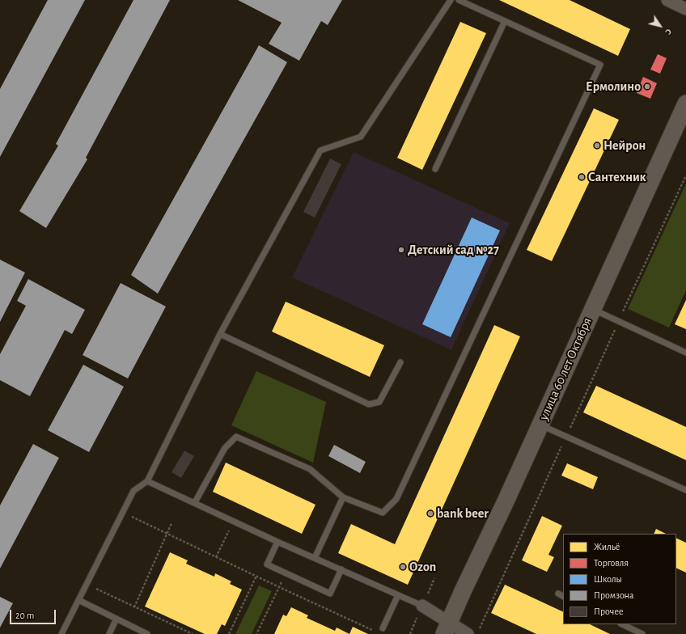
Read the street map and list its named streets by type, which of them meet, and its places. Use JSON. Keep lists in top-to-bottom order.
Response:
{
  "streets": {
    "main road": ["улица 60 лет Октября"]
  },
  "places": [
    "Ермолино",
    "Нейрон",
    "Сантехник",
    "Детский сад №27",
    "bank beer",
    "Ozon"
  ],
  "legend": [
    "Жильё",
    "Торговля",
    "Школы",
    "Промзона",
    "Прочее"
  ],
  "scale_bar": "20 m",
  "north": "bottom right"
}
